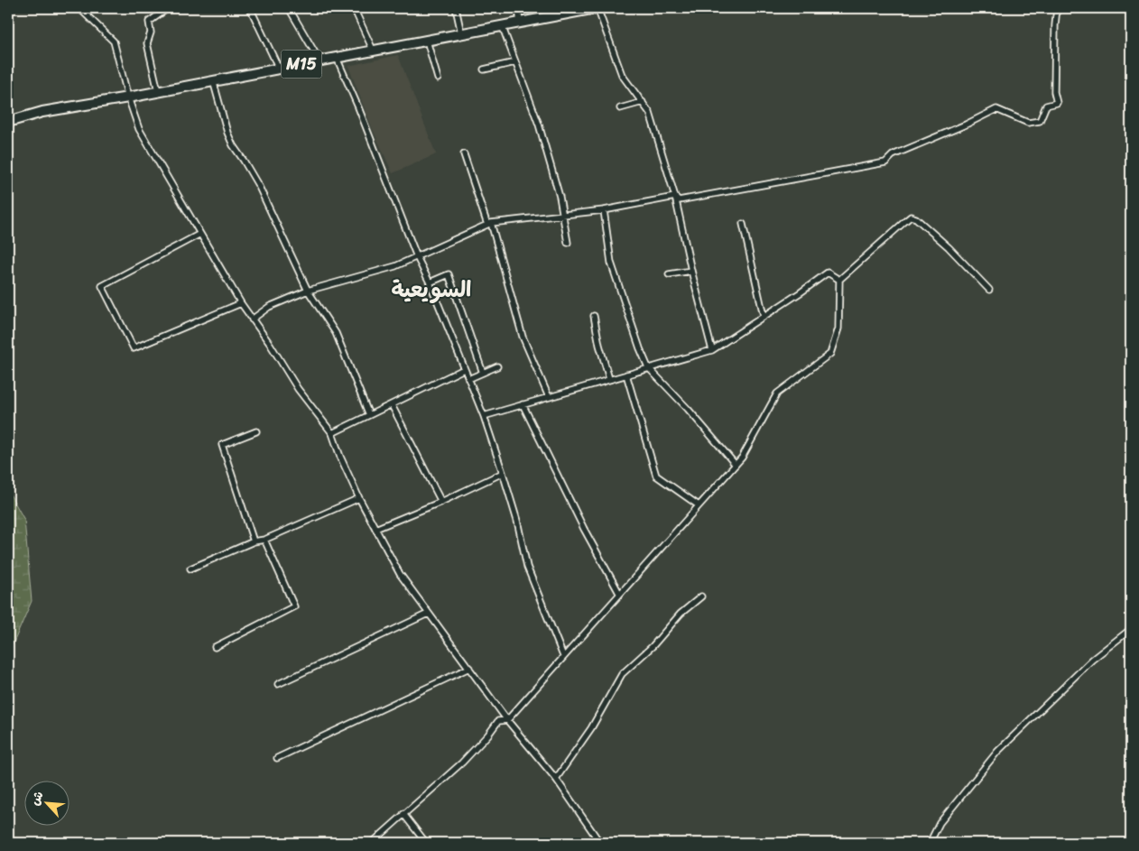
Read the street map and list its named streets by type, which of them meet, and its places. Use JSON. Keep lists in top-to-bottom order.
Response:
{
  "streets": {
    "highway": ["M15"]
  },
  "districts": ["السويعية"],
  "north": "top left"
}
